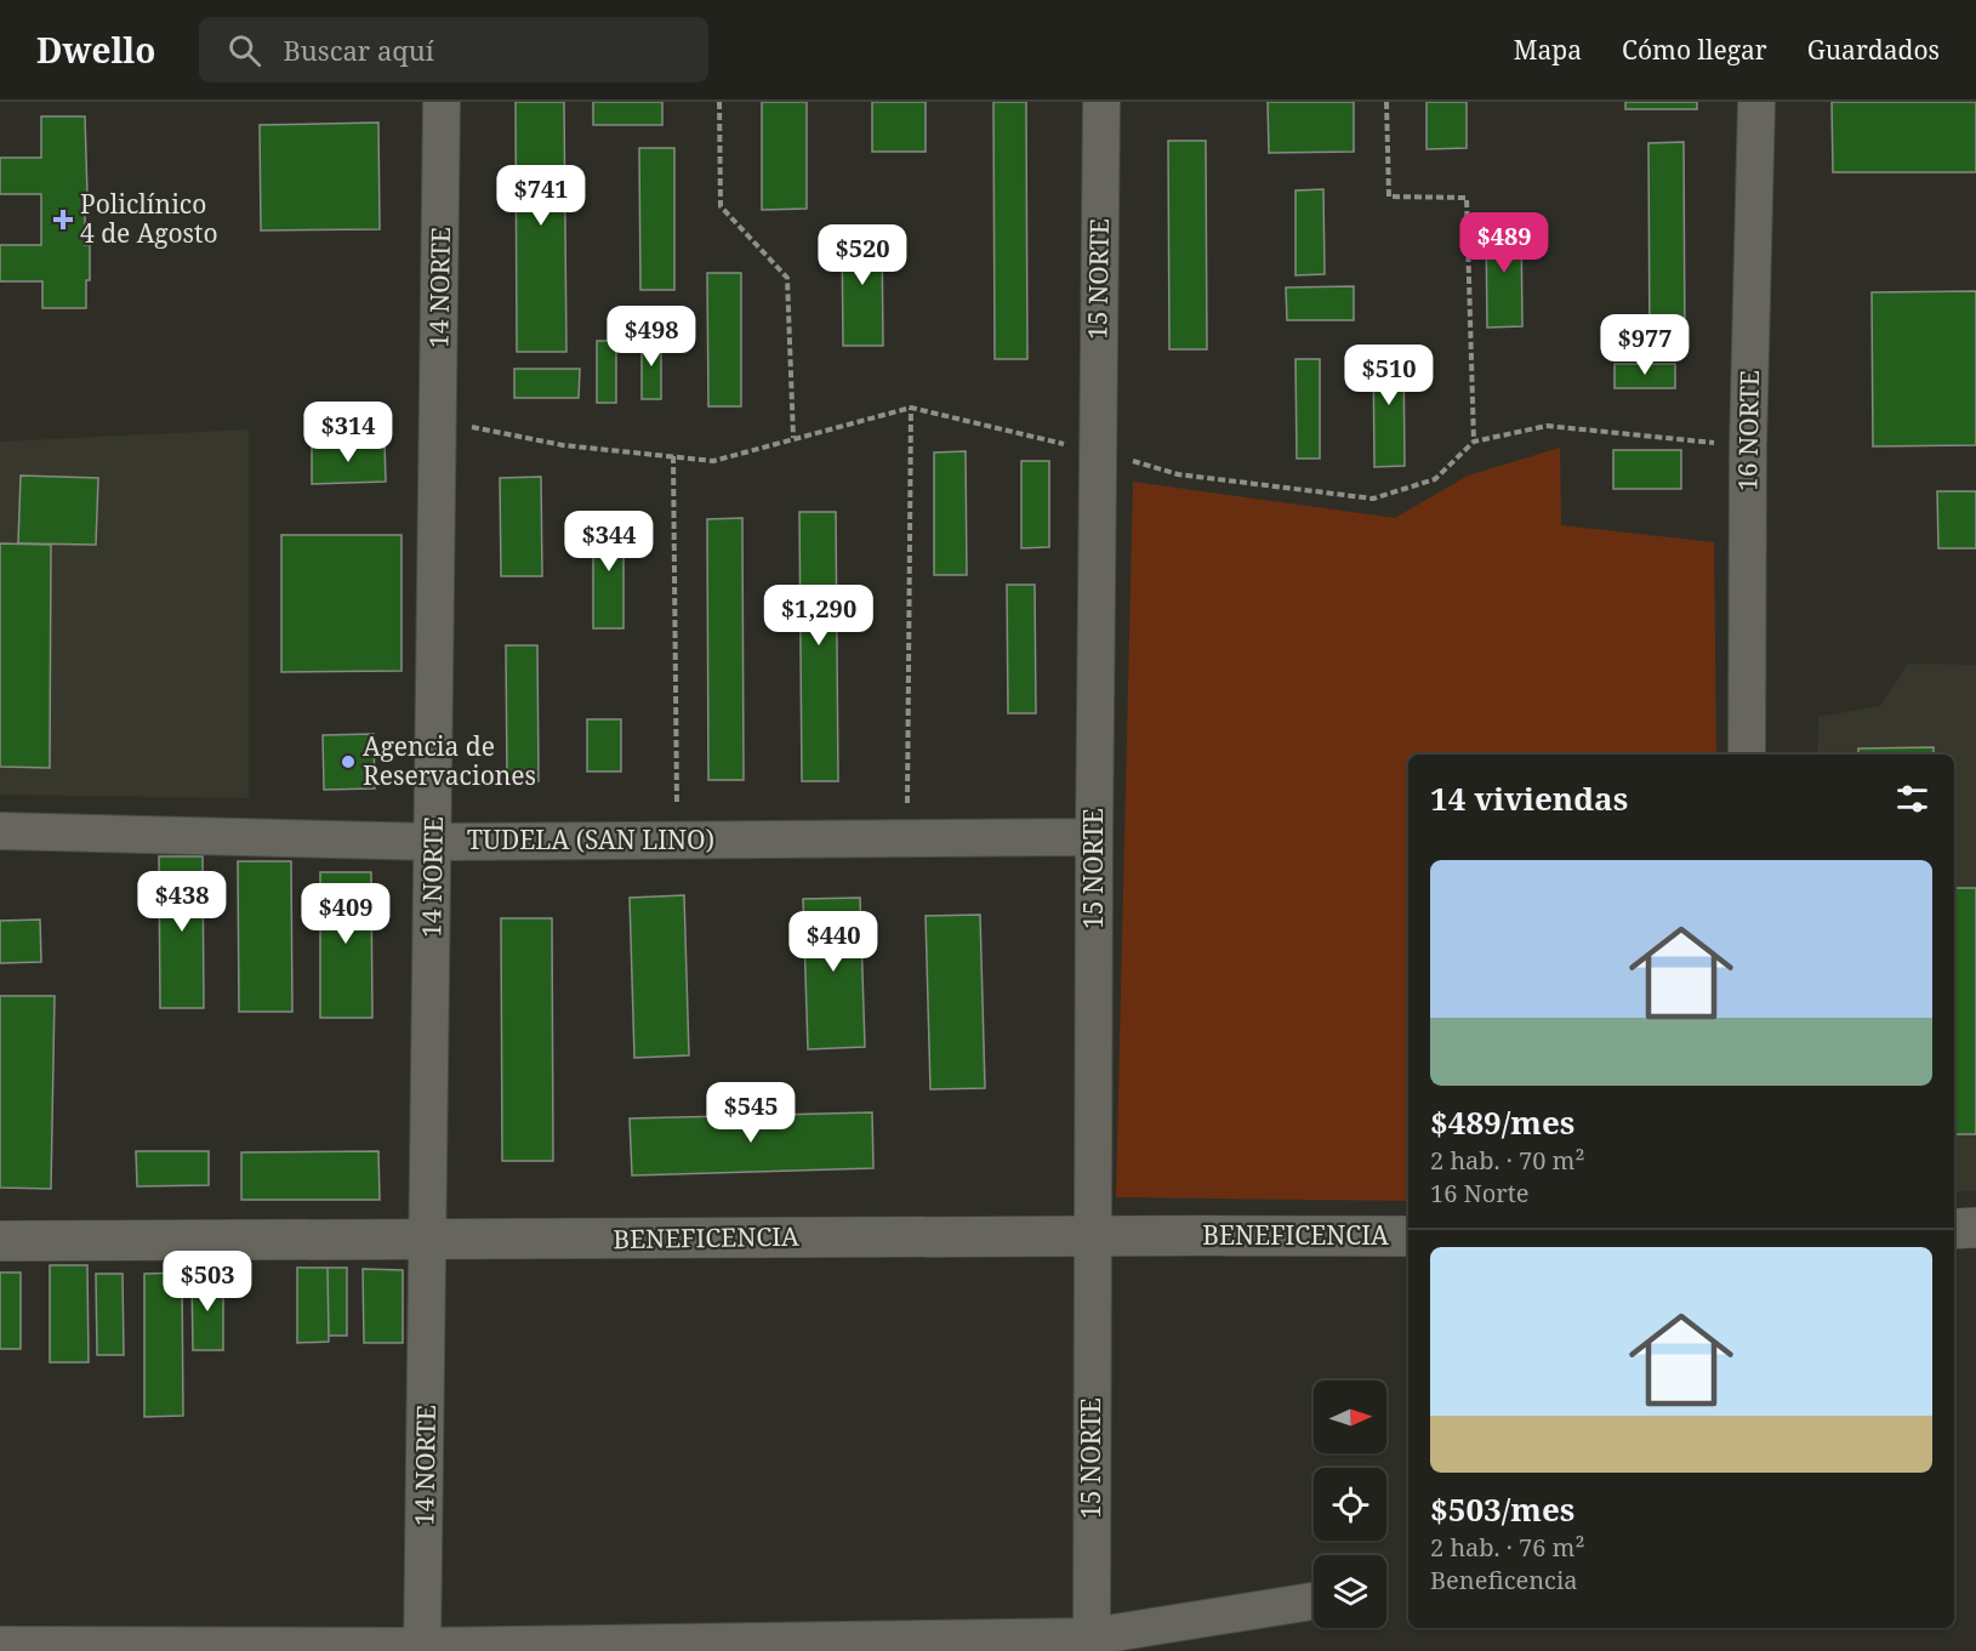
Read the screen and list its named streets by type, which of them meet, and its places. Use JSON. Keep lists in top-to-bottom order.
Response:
{
  "streets": {
    "main road": ["BENEFICENCIA"],
    "street": [
      "15 NORTE",
      "14 NORTE",
      "16 NORTE",
      "TUDELA (SAN LINO)"
    ]
  },
  "crossings": [
    ["15 NORTE", "TUDELA (SAN LINO)"],
    ["15 NORTE", "BENEFICENCIA"],
    ["14 NORTE", "TUDELA (SAN LINO)"],
    ["14 NORTE", "BENEFICENCIA"]
  ],
  "places": {
    "health": ["Policlínico 4 de Agosto"],
    "other": ["Agencia de Reservaciones"]
  },
  "north": "right",
  "page": {
    "header": "Dwello",
    "search": "Buscar aquí",
    "nav": ["Mapa", "Cómo llegar", "Guardados"],
    "price": [
      "$741",
      "$489",
      "$520",
      "$498",
      "$977",
      "$510",
      "$314",
      "$344",
      "$1,290",
      "$438",
      "$409",
      "$440",
      "$545",
      "$503"
    ],
    "heading": "14 viviendas",
    "list": [
      {
        "name": "$489/mes",
        "note": "2 hab. · 70 m² · 16 Norte"
      },
      {
        "name": "$503/mes",
        "note": "2 hab. · 76 m² · Beneficencia"
      }
    ]
  }
}
